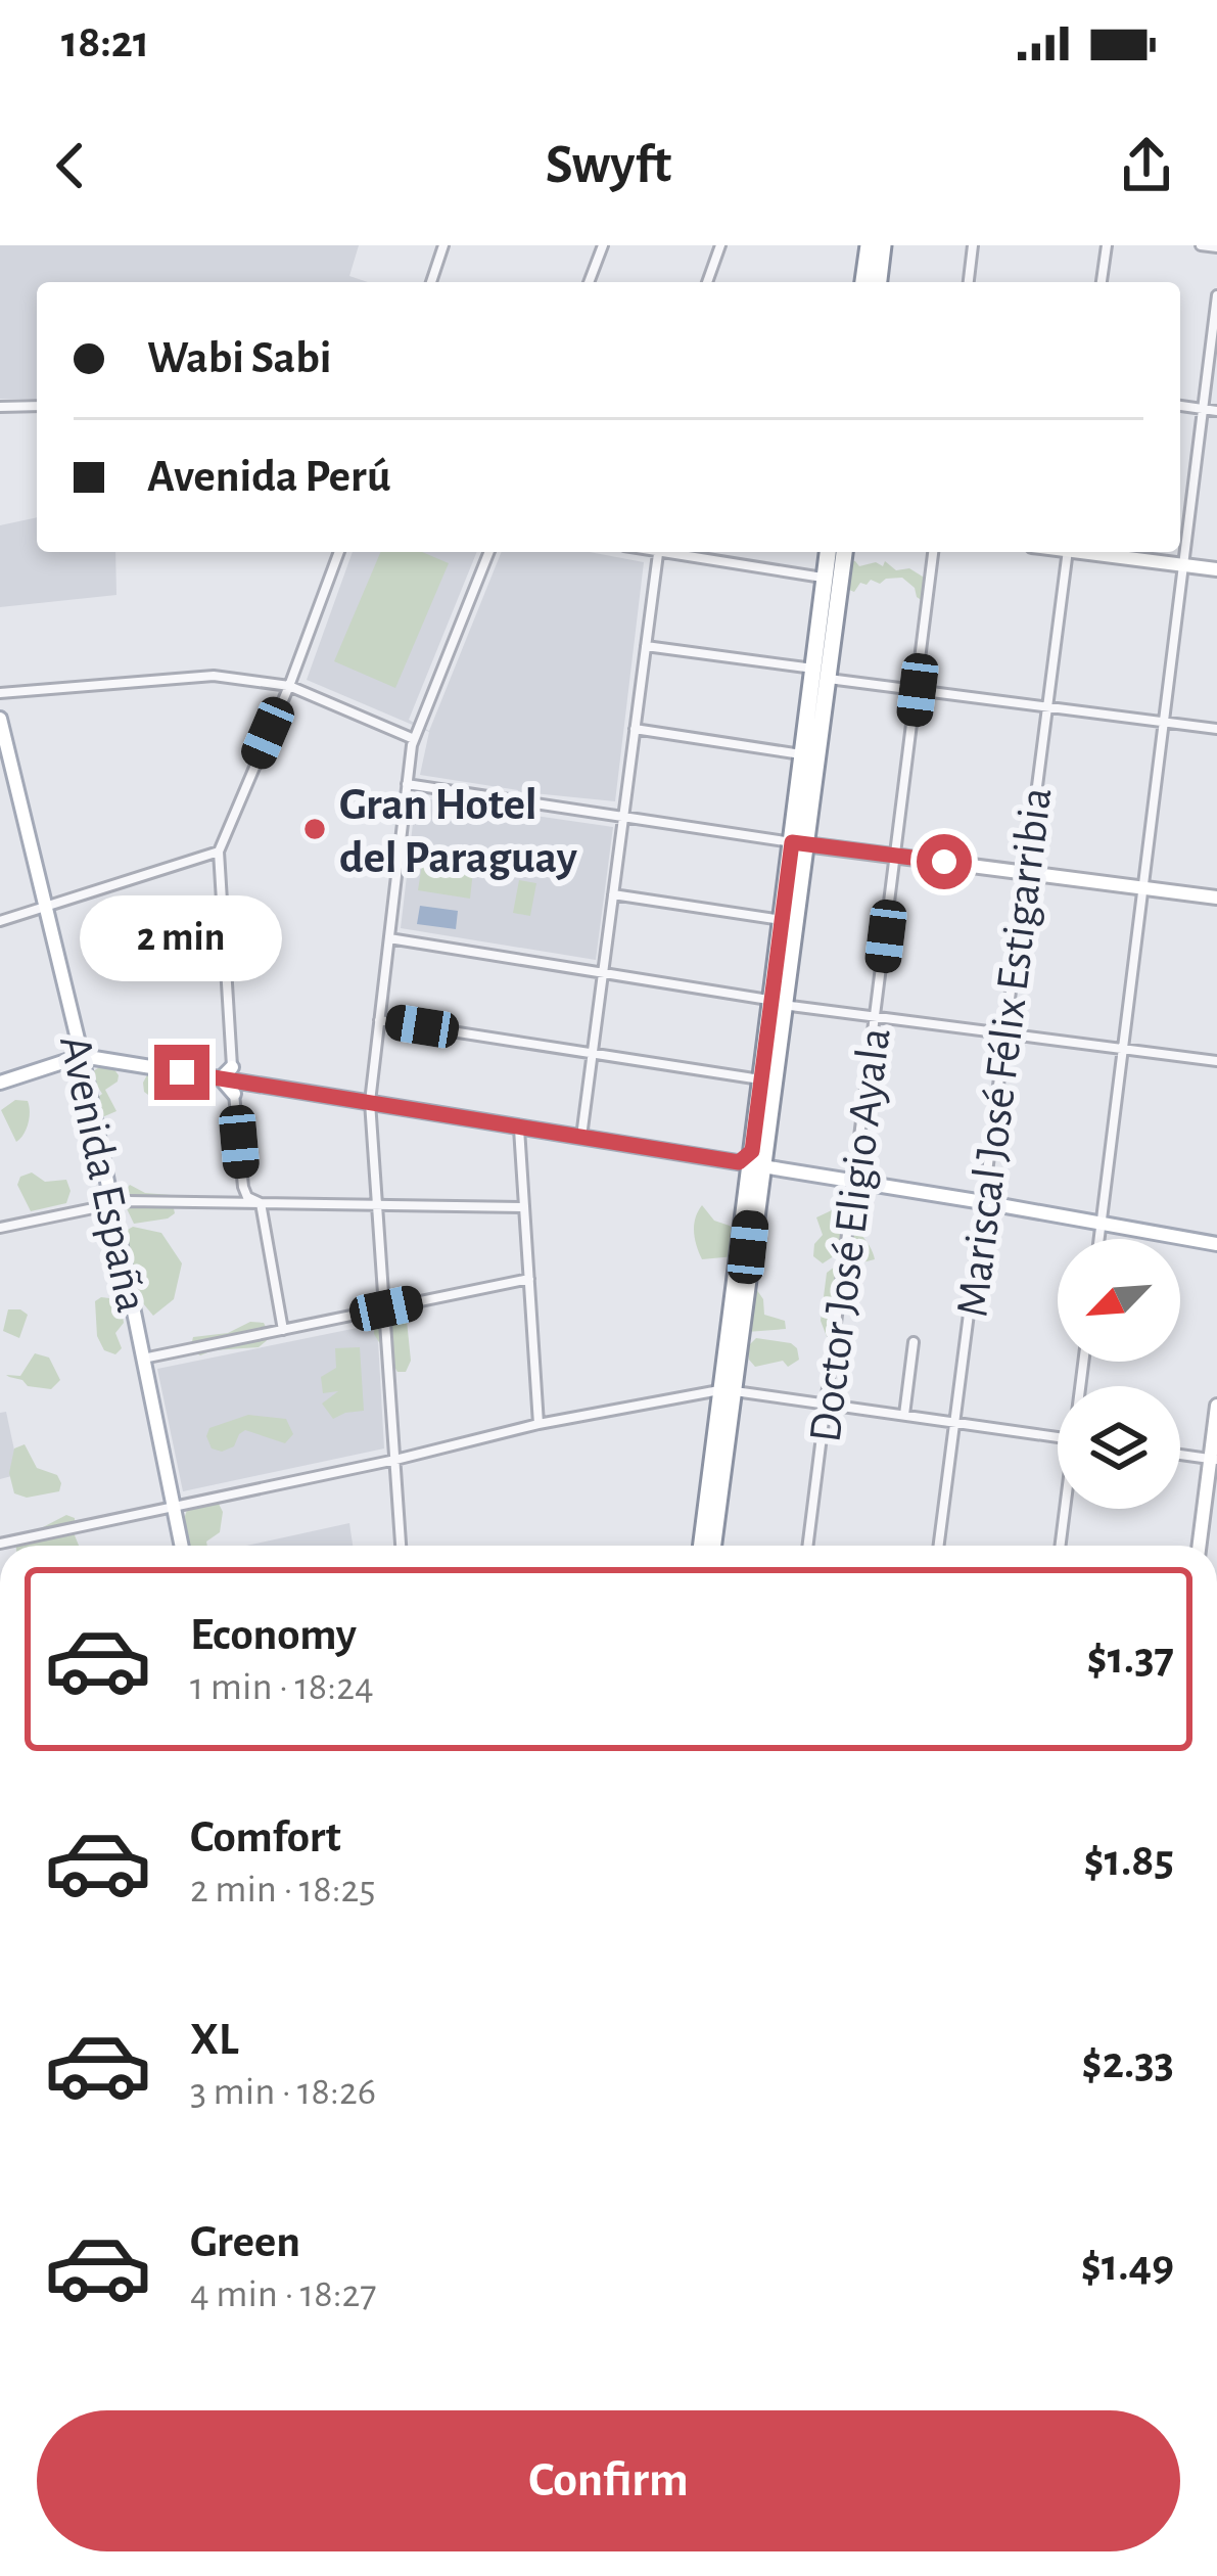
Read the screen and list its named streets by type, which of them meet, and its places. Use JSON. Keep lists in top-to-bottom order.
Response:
{
  "streets": {
    "main road": ["Avenida España"],
    "street": ["Mariscal José Félix Estigarribia", "Doctor José Eligio Ayala"]
  },
  "places": ["Gran Hotel del Paraguay"],
  "north": "bottom left",
  "page": {
    "status": "18:21",
    "header": "Swyft",
    "banner": ["Wabi Sabi", "Avenida Perú"],
    "bubble": "2 min",
    "list": [
      {
        "name": "Economy",
        "note": "1 min · 18:24",
        "value": "$1.37"
      },
      {
        "name": "Comfort",
        "note": "2 min · 18:25",
        "value": "$1.85"
      },
      {
        "name": "XL",
        "note": "3 min · 18:26",
        "value": "$2.33"
      },
      {
        "name": "Green",
        "note": "4 min · 18:27",
        "value": "$1.49"
      }
    ],
    "buttons": "Confirm"
  }
}
